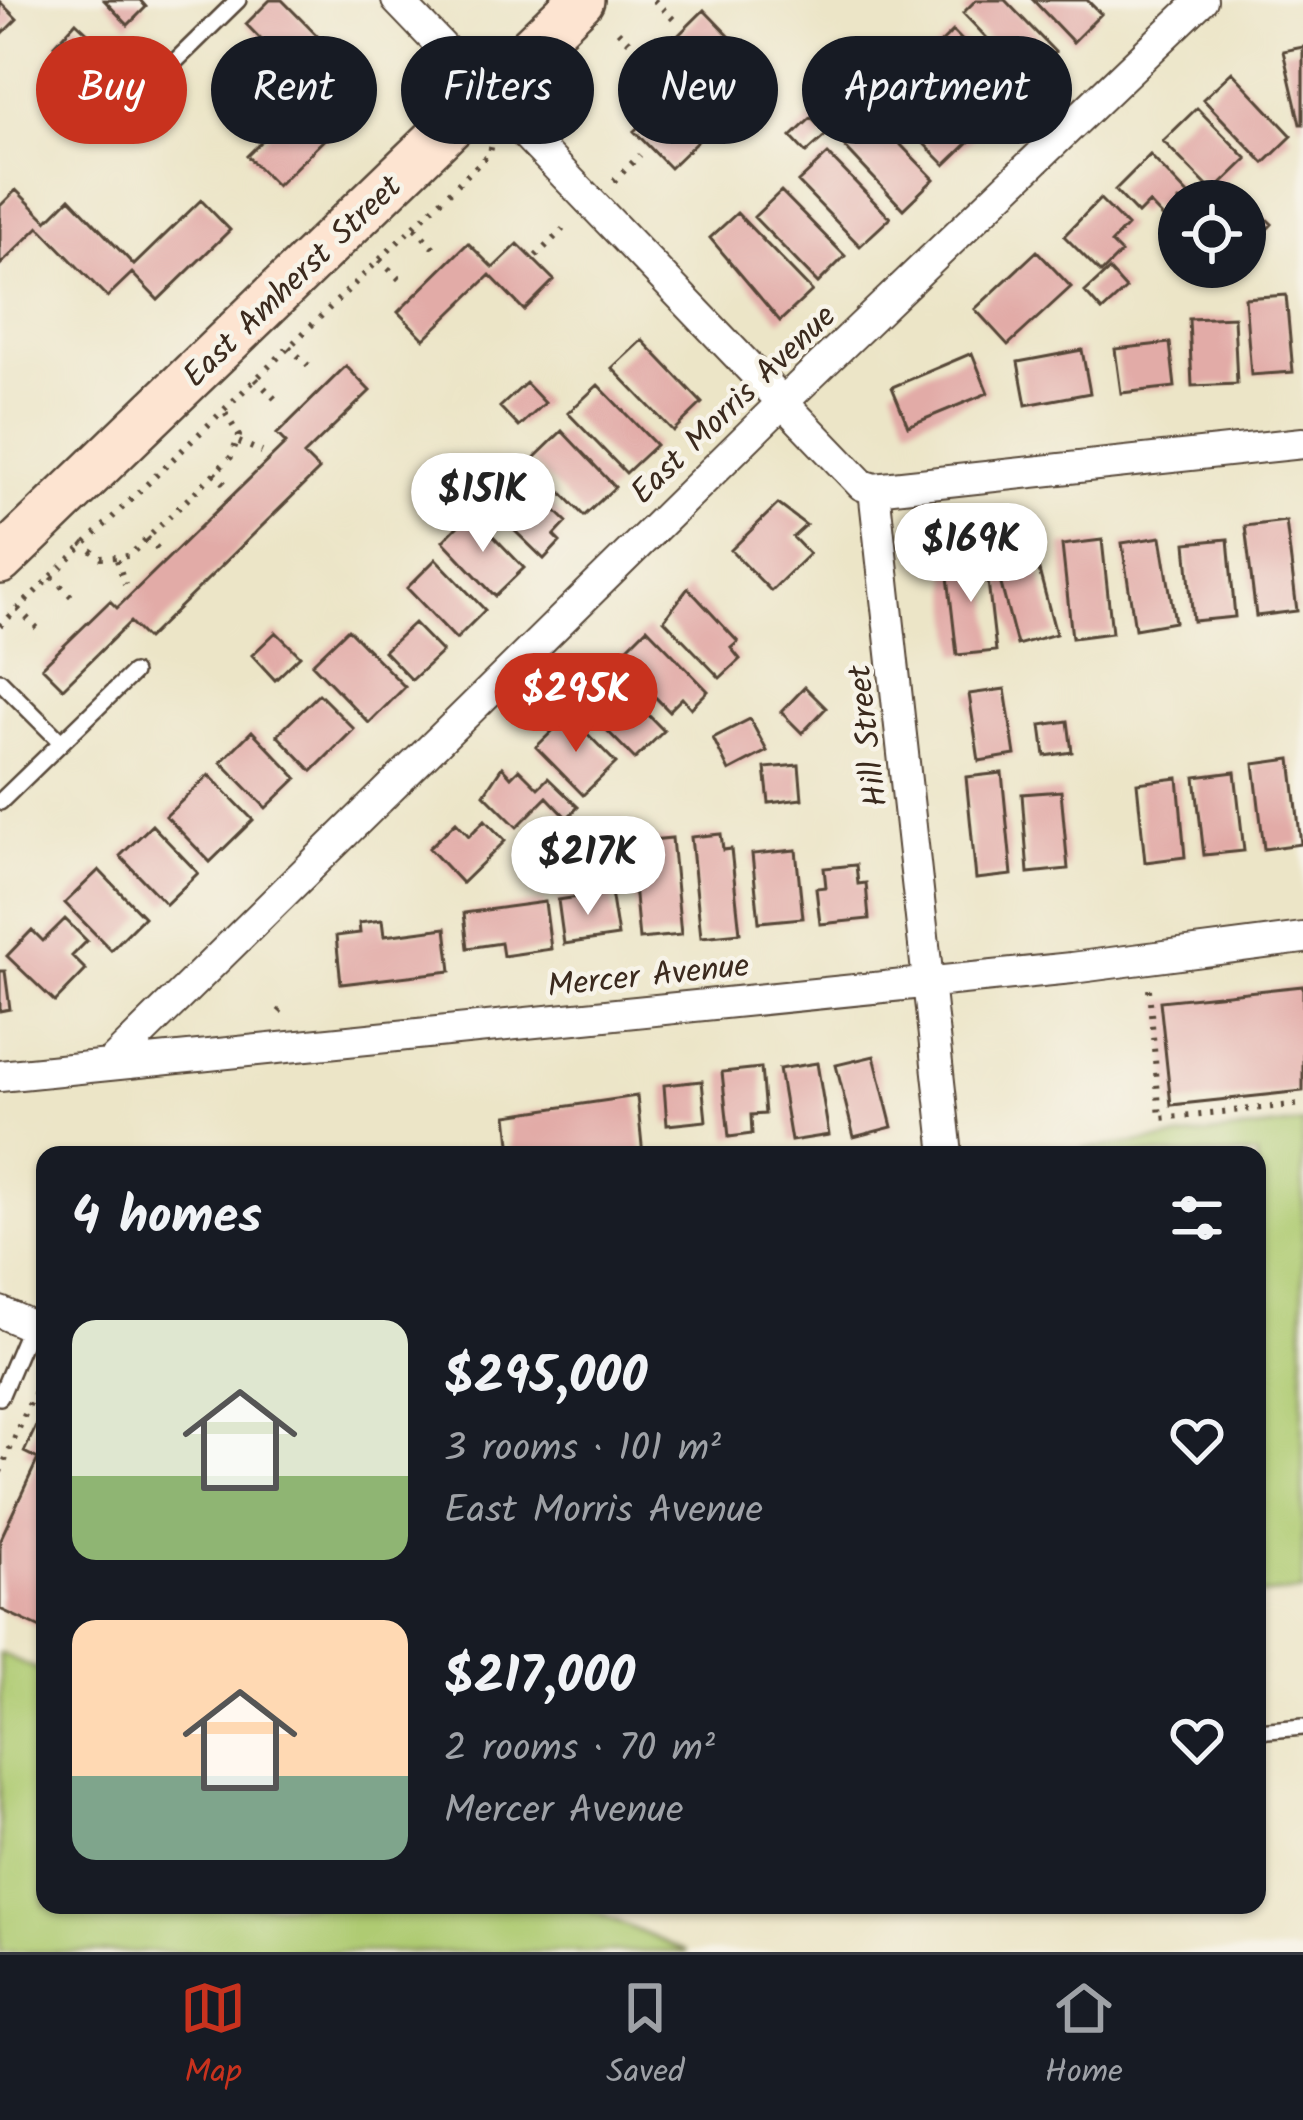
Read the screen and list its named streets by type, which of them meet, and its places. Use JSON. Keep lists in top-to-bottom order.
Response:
{
  "streets": {
    "street": [
      "East Amherst Street",
      "East Morris Avenue",
      "Hill Street",
      "Mercer Avenue"
    ]
  },
  "crossings": [
    ["East Morris Avenue", "Mercer Avenue"],
    ["Hill Street", "Mercer Avenue"]
  ],
  "page": {
    "chip": [
      "Buy",
      "Rent",
      "Filters",
      "New",
      "Apartment"
    ],
    "price": [
      "$151K",
      "$169K",
      "$295K",
      "$217K"
    ],
    "heading": "4 homes",
    "list": [
      {
        "name": "$295,000",
        "note": "3 rooms · 101 m² · East Morris Avenue"
      },
      {
        "name": "$217,000",
        "note": "2 rooms · 70 m² · Mercer Avenue"
      }
    ],
    "tabs": ["Map", "Saved", "Home"]
  }
}
